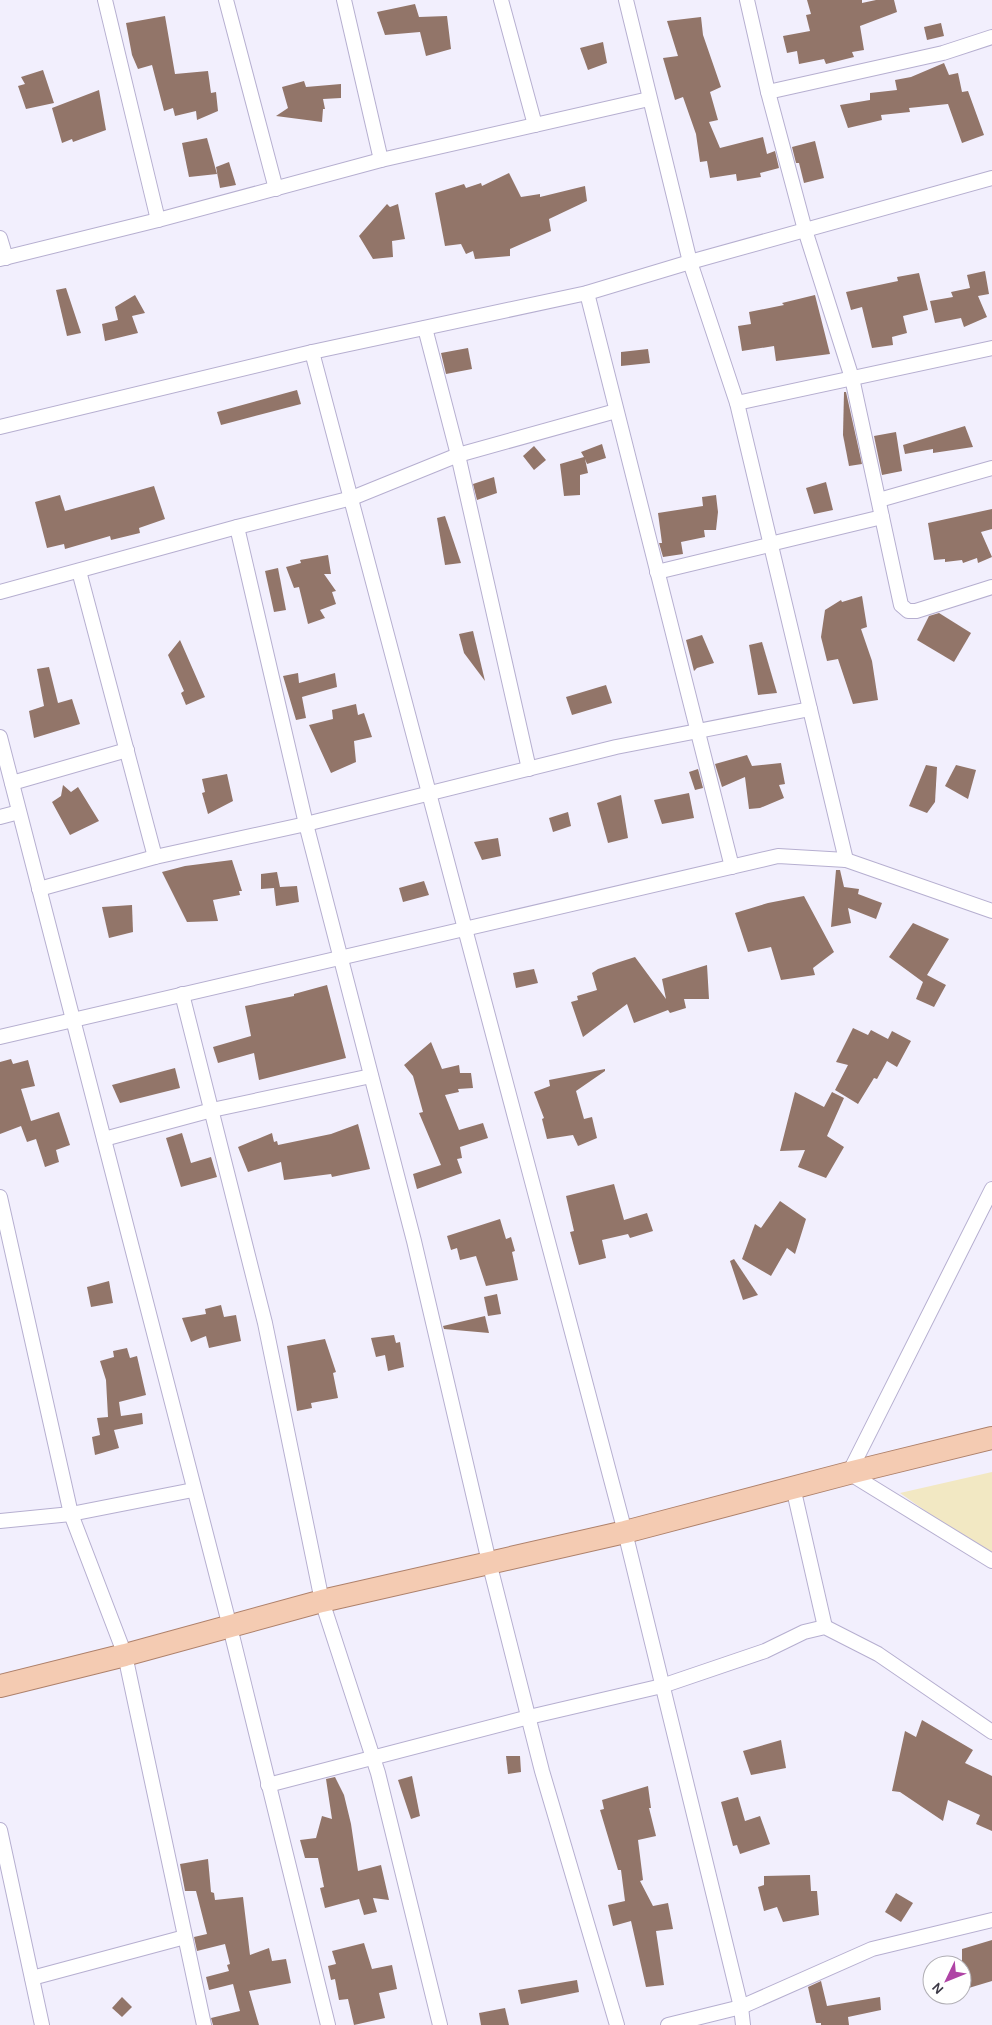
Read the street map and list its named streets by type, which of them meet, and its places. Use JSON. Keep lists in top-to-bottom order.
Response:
{
  "north": "bottom left"
}
